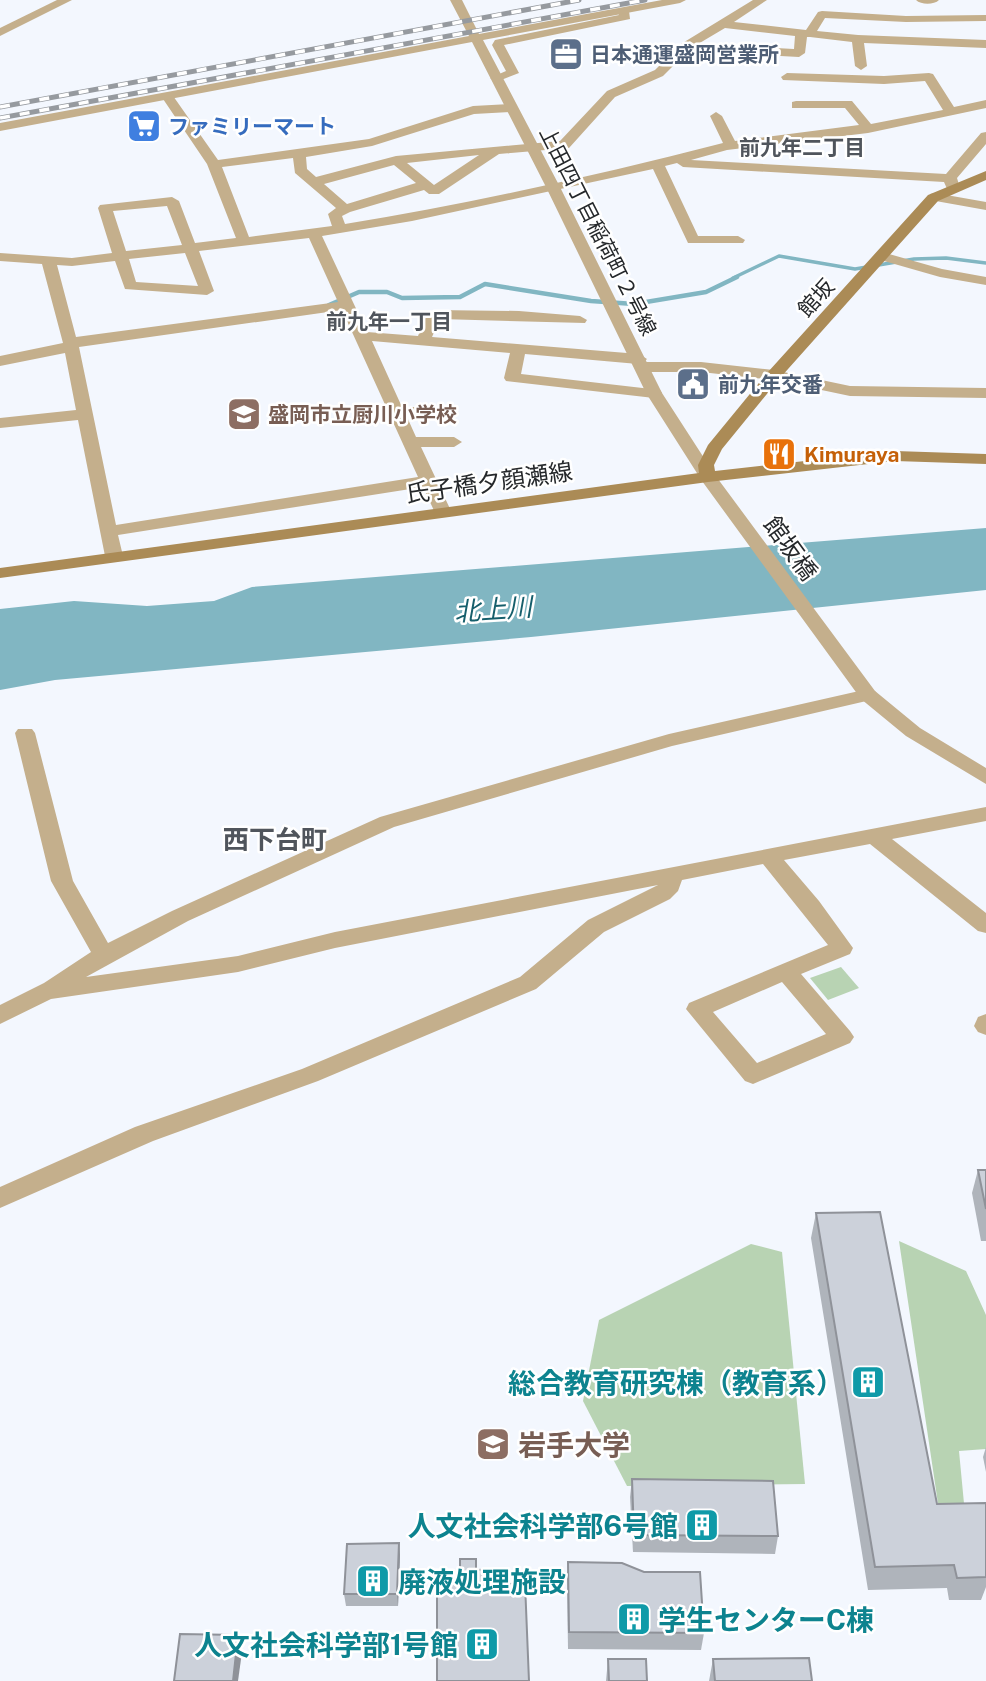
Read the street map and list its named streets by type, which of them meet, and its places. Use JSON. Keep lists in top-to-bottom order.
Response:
{
  "streets": {
    "main road": ["館坂", "氏子橋夕顔瀬線"],
    "street": ["上田四丁目稲荷町２号線", "館坂橋"]
  },
  "crossings": [
    ["上田四丁目稲荷町２号線", "館坂"],
    ["上田四丁目稲荷町２号線", "氏子橋夕顔瀬線"],
    ["上田四丁目稲荷町２号線", "館坂橋"],
    ["館坂", "氏子橋夕顔瀬線"],
    ["館坂", "館坂橋"],
    ["氏子橋夕顔瀬線", "館坂橋"]
  ],
  "districts": ["前九年二丁目", "前九年一丁目", "西下台町"],
  "water": ["北上川"],
  "places": {
    "office": ["日本通運盛岡営業所"],
    "supermarket": ["ファミリーマート"],
    "public building": ["前九年交番"],
    "school or university": ["盛岡市立厨川小学校", "岩手大学"],
    "restaurant": ["Kimuraya"],
    "building": [
      "総合教育研究棟（教育系）",
      "人文社会科学部6号館",
      "廃液処理施設",
      "学生センターC棟",
      "人文社会科学部1号館"
    ]
  }
}
